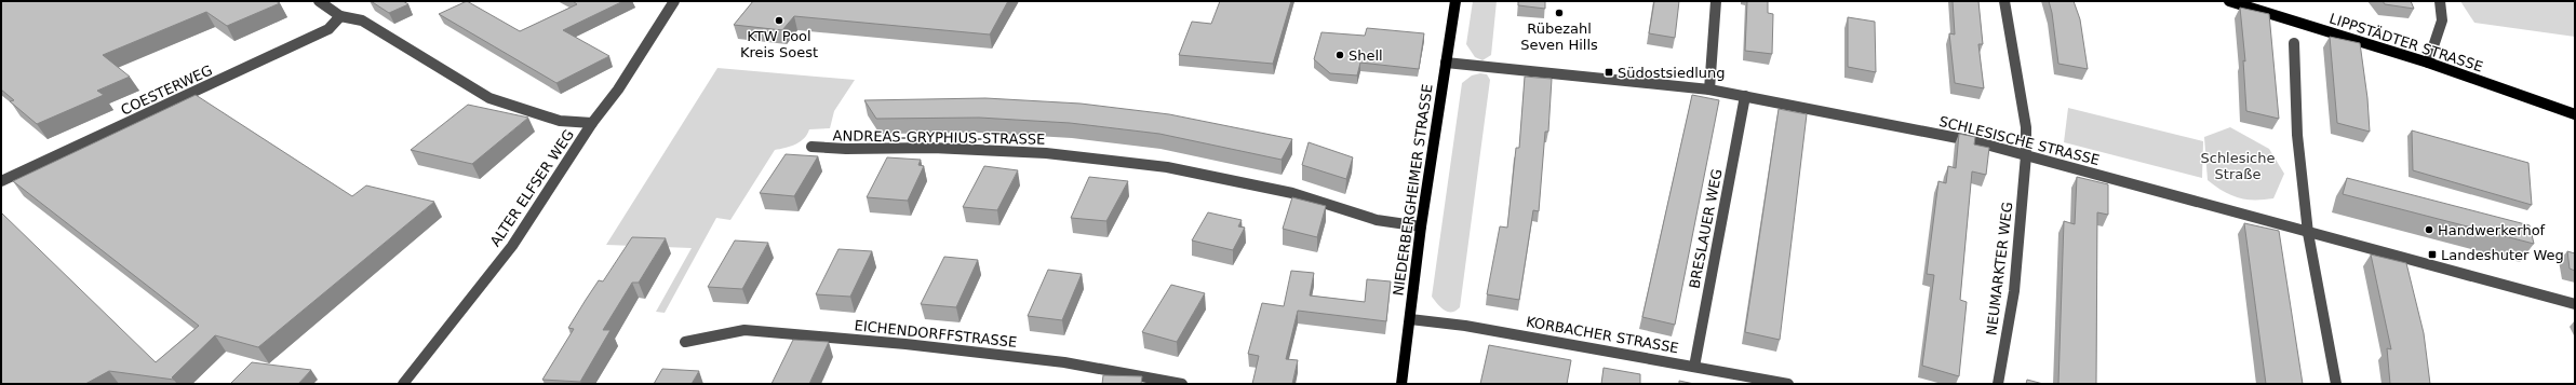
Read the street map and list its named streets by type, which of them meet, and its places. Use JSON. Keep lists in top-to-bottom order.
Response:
{
  "streets": {
    "main road": ["LIPPSTÄDTER STRASSE", "NIEDERBERGHEIMER STRASSE"],
    "street": [
      "COESTERWEG",
      "ANDREAS-GRYPHIUS-STRASSE",
      "SCHLESISCHE STRASSE",
      "ALTER ELFSER WEG",
      "BRESLAUER WEG",
      "NEUMARKTER WEG",
      "EICHENDORFFSTRASSE",
      "KORBACHER STRASSE"
    ]
  },
  "crossings": [
    ["ANDREAS-GRYPHIUS-STRASSE", "NIEDERBERGHEIMER STRASSE"],
    ["SCHLESISCHE STRASSE", "NIEDERBERGHEIMER STRASSE"],
    ["SCHLESISCHE STRASSE", "BRESLAUER WEG"],
    ["SCHLESISCHE STRASSE", "NEUMARKTER WEG"],
    ["NIEDERBERGHEIMER STRASSE", "KORBACHER STRASSE"],
    ["BRESLAUER WEG", "KORBACHER STRASSE"]
  ],
  "parks": ["Schlesiche Straße"],
  "places": {
    "other": [
      "Rübezahl Seven Hills",
      "KTW Pool Kreis Soest",
      "Shell",
      "Handwerkerhof"
    ],
    "transit": ["Südostsiedlung", "Landeshuter Weg"]
  }
}
